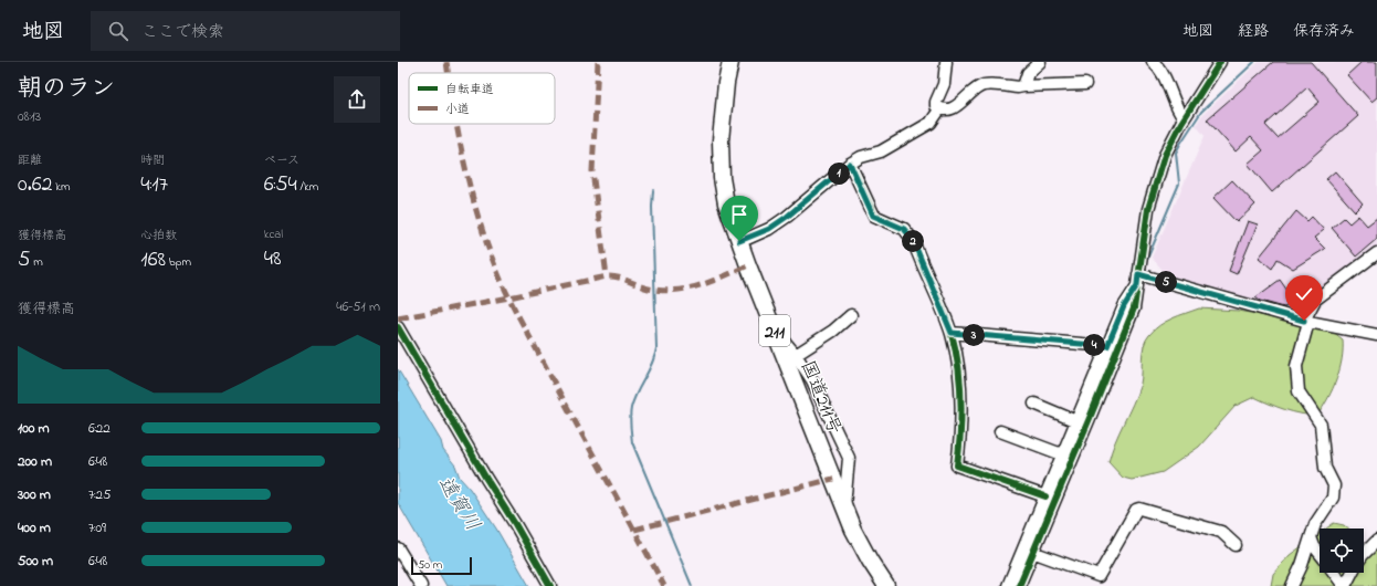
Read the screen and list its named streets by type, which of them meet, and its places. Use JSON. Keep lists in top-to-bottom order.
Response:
{
  "streets": {
    "highway": ["211", "国道211号"]
  },
  "water": ["遠賀川"],
  "legend": ["自転車道", "小道"],
  "scale_bar": "50 m",
  "page": {
    "header": "地図",
    "search": "ここで検索",
    "nav": ["地図", "経路", "保存済み"],
    "heading": ["朝のラン", "08:13"],
    "stats": [
      ["距離", "0.62 km"],
      ["時間", "4:17"],
      ["ペース", "6:54 /km"],
      ["獲得標高", "5 m"],
      ["心拍数", "168 bpm"],
      ["kcal", "48"]
    ],
    "pins": [
      "1",
      "2",
      "5",
      "3",
      "4"
    ],
    "chart": ["獲得標高", "46–51 m"],
    "list": [
      {
        "name": "100 m",
        "note": "6:22"
      },
      {
        "name": "200 m",
        "note": "6:48"
      },
      {
        "name": "300 m",
        "note": "7:25"
      },
      {
        "name": "400 m",
        "note": "7:09"
      },
      {
        "name": "500 m",
        "note": "6:48"
      }
    ],
    "scale": "50 m"
  }
}
